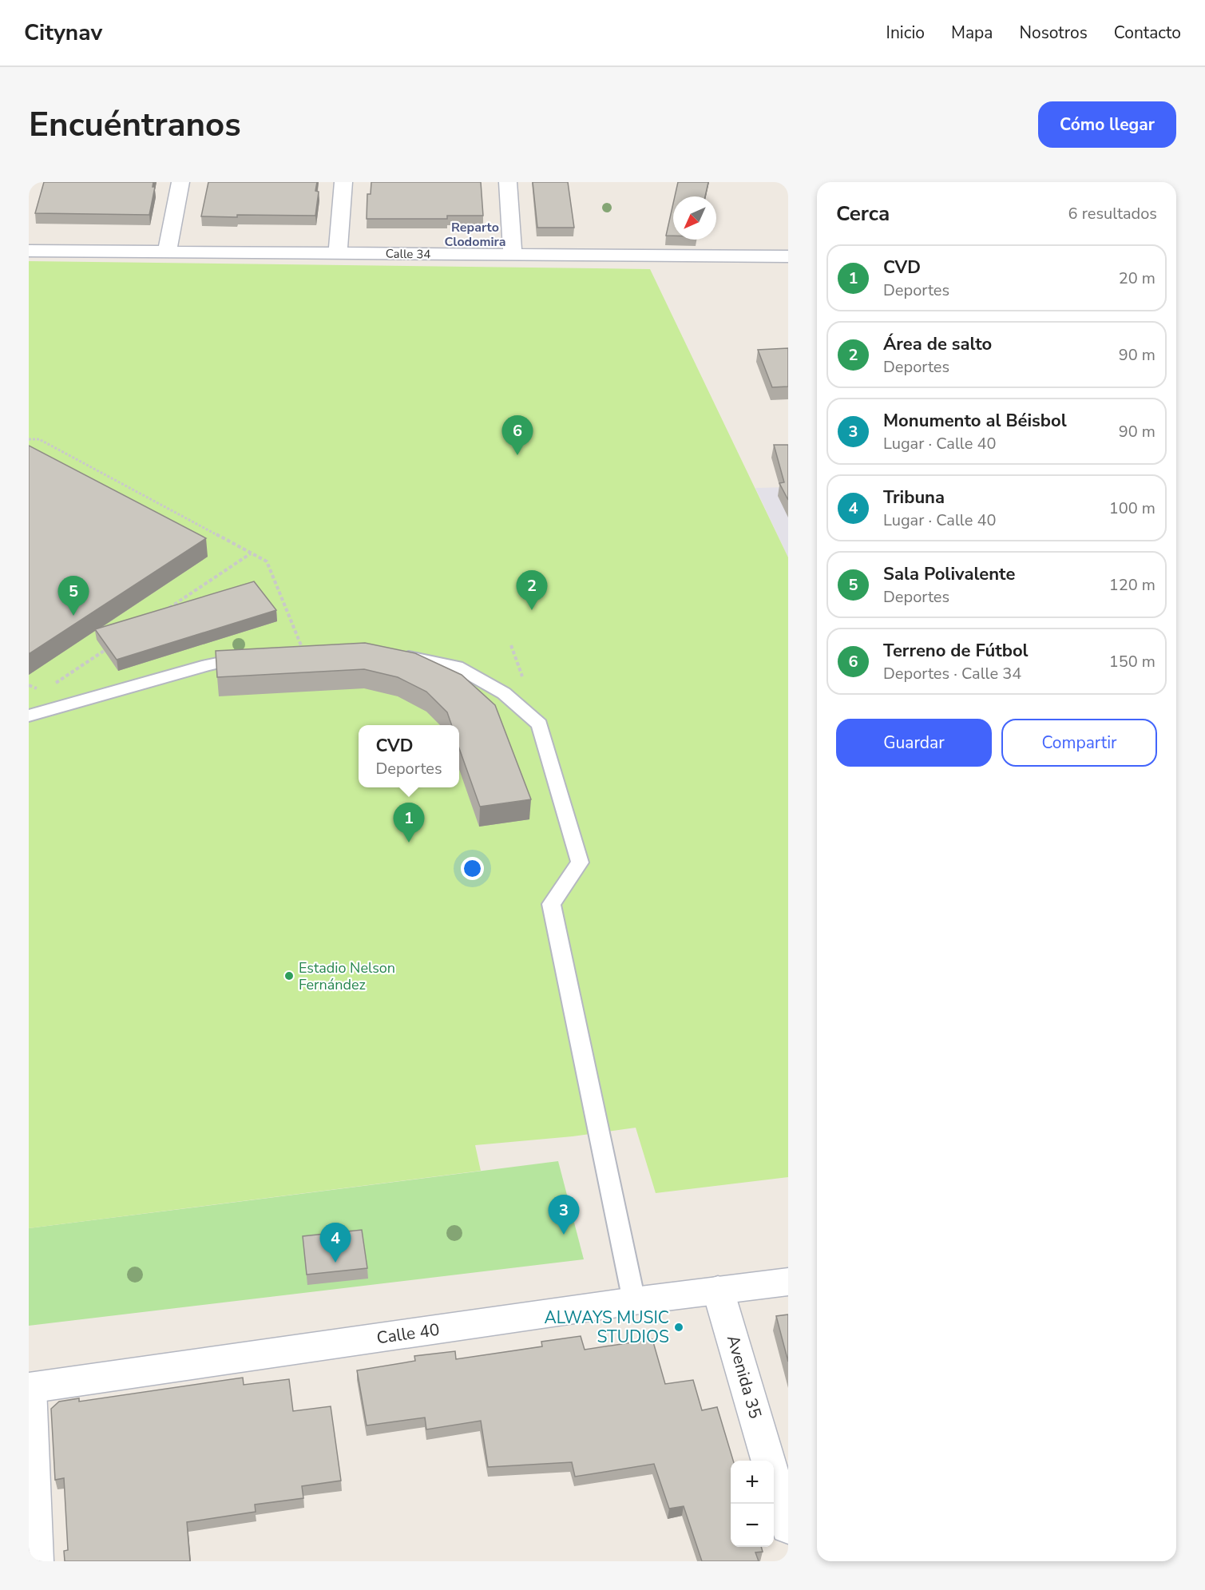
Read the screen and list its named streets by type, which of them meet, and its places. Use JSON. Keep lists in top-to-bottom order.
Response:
{
  "streets": {
    "street": ["Calle 34", "Calle 40", "Avenida 35"]
  },
  "crossings": [
    ["Calle 40", "Avenida 35"]
  ],
  "districts": ["Reparto Clodomira"],
  "places": ["Estadio Nelson Fernández", "ALWAYS MUSIC STUDIOS"],
  "north": "bottom left",
  "page": {
    "header": "Citynav",
    "nav": [
      "Inicio",
      "Mapa",
      "Nosotros",
      "Contacto"
    ],
    "buttons": [
      "Cómo llegar",
      ["Guardar", "Compartir"]
    ],
    "title": "Encuéntranos",
    "heading": ["Cerca", "6 resultados"],
    "list": [
      {
        "mark": "1",
        "name": "CVD",
        "note": "Deportes",
        "value": "20 m"
      },
      {
        "mark": "2",
        "name": "Área de salto",
        "note": "Deportes",
        "value": "90 m"
      },
      {
        "mark": "3",
        "name": "Monumento al Béisbol",
        "note": "Lugar · Calle 40",
        "value": "90 m"
      },
      {
        "mark": "4",
        "name": "Tribuna",
        "note": "Lugar · Calle 40",
        "value": "100 m"
      },
      {
        "mark": "5",
        "name": "Sala Polivalente",
        "note": "Deportes",
        "value": "120 m"
      },
      {
        "mark": "6",
        "name": "Terreno de Fútbol",
        "note": "Deportes · Calle 34",
        "value": "150 m"
      }
    ],
    "pins": [
      "6",
      "2",
      "5",
      "1",
      "3",
      "4"
    ],
    "popup": ["CVD", "Deportes"],
    "map_buttons": ["+", "−"]
  }
}
